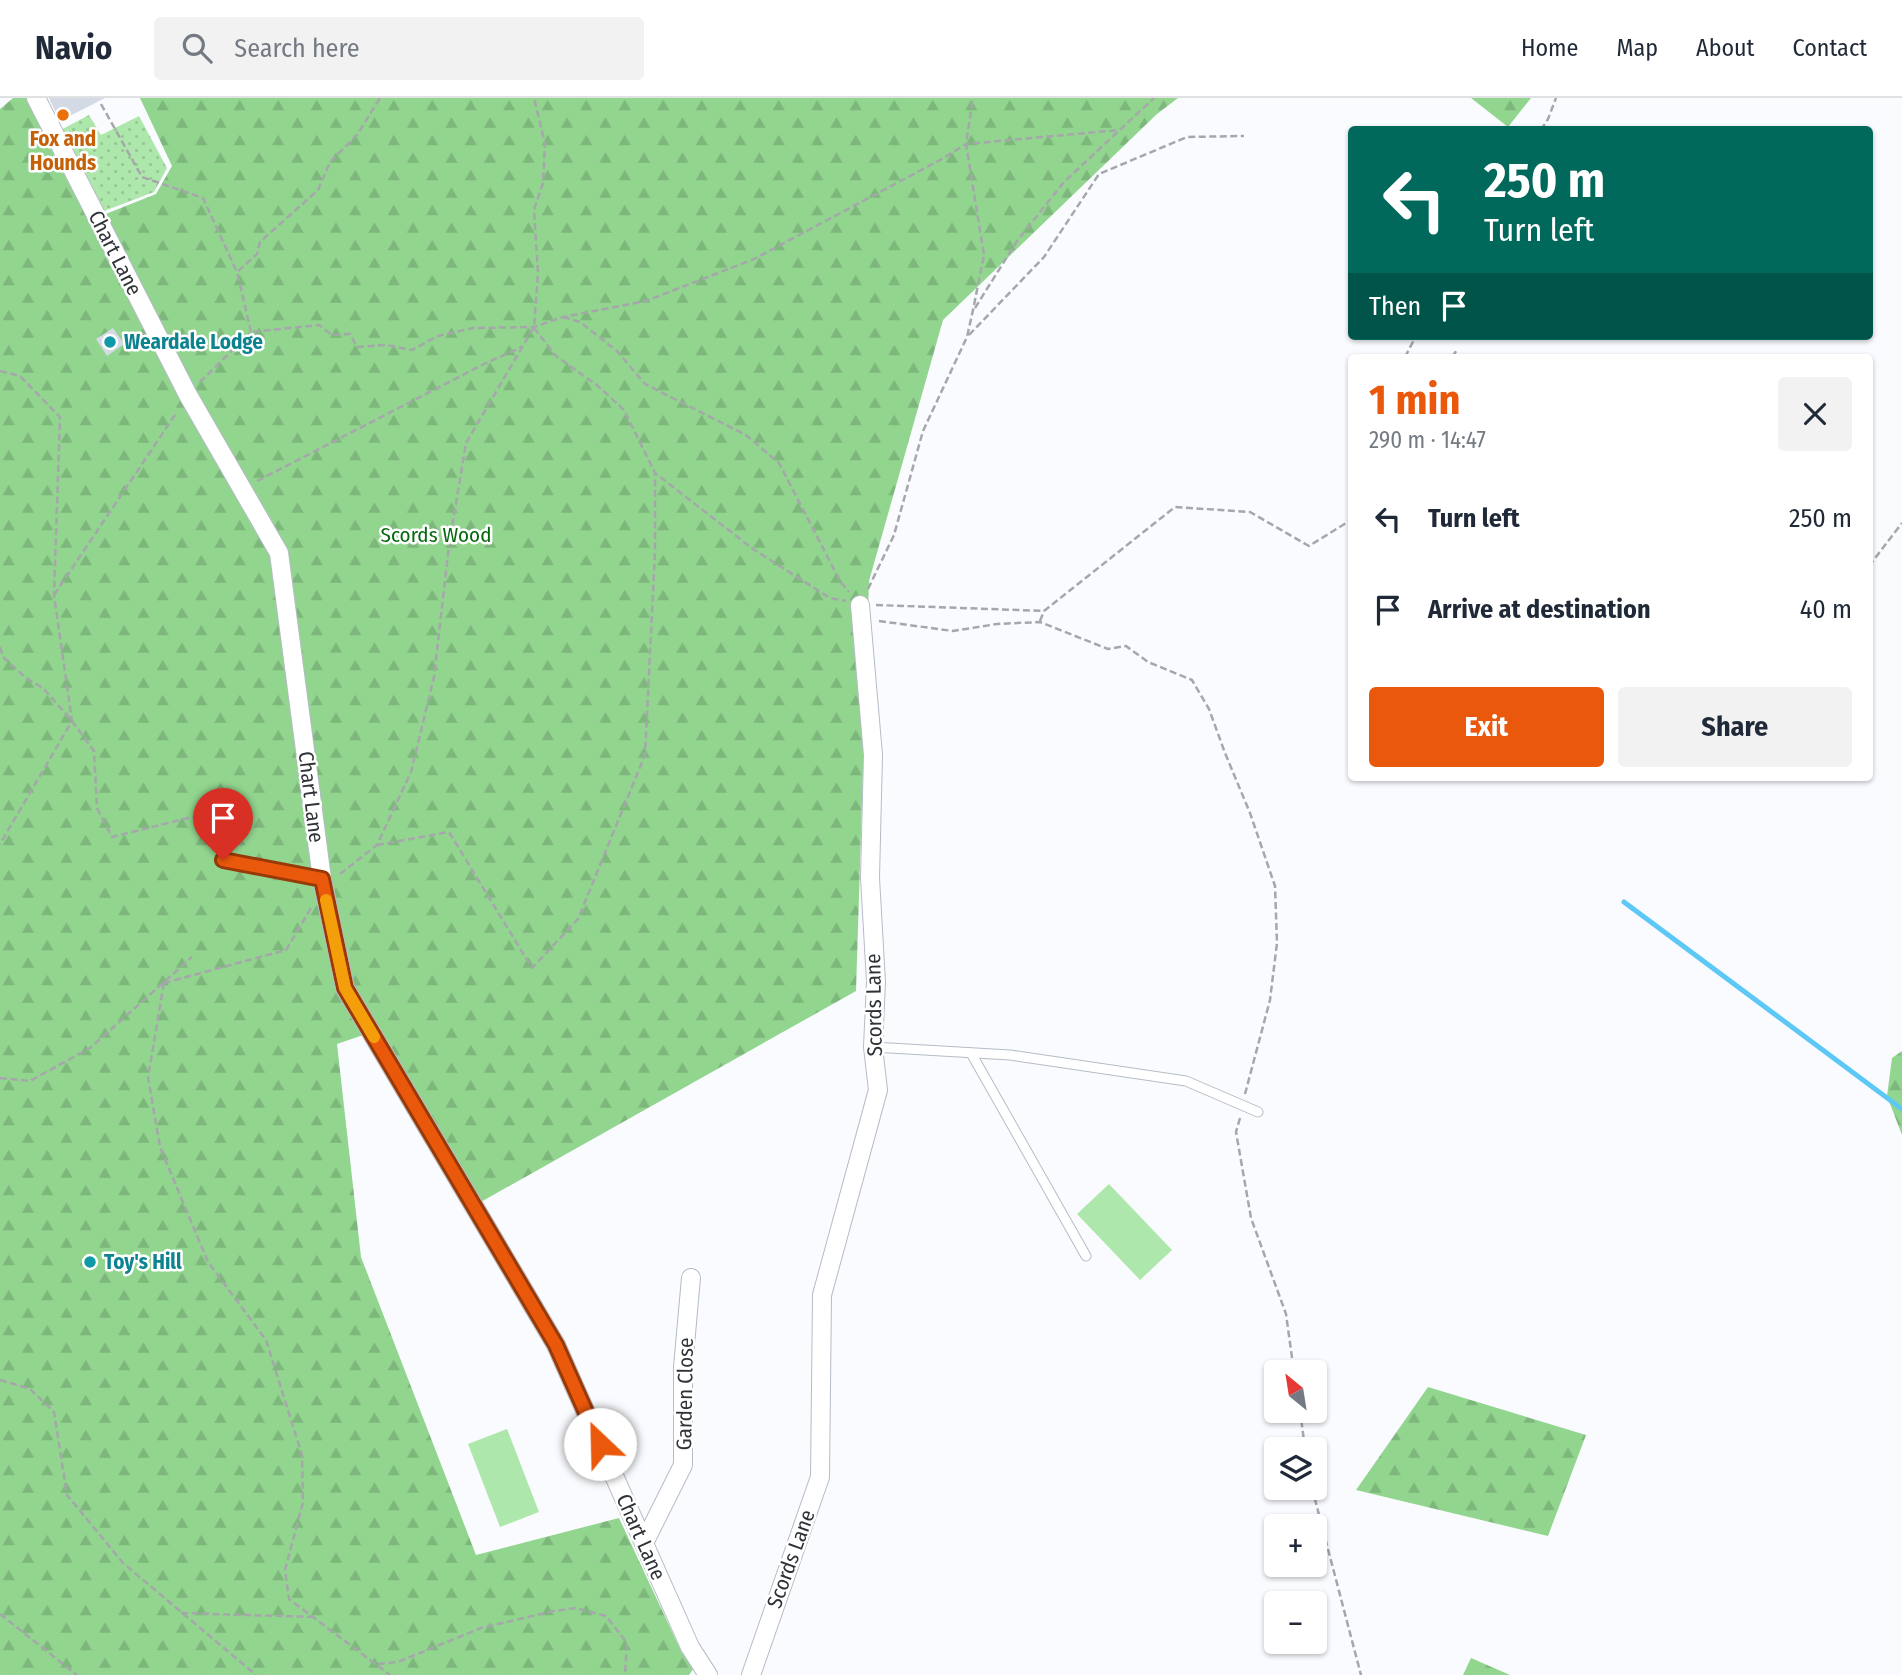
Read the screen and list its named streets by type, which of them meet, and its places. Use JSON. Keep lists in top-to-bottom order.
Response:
{
  "streets": {
    "street": ["Chart Lane", "Scords Lane", "Garden Close"]
  },
  "crossings": [
    ["Chart Lane", "Garden Close"]
  ],
  "parks": ["Scords Wood"],
  "places": ["Fox and Hounds", "Weardale Lodge", "Toy's Hill"],
  "north": "top left",
  "page": {
    "header": "Navio",
    "search": "Search here",
    "nav": [
      "Home",
      "Map",
      "About",
      "Contact"
    ],
    "turn": ["250 m", "Turn left"],
    "then": "Then",
    "heading": ["1 min", "290 m · 14:47"],
    "list": [
      {
        "name": "Turn left",
        "value": "250 m"
      },
      {
        "name": "Arrive at destination",
        "value": "40 m"
      }
    ],
    "buttons": ["Exit", "Share"],
    "map_buttons": ["+", "−"]
  }
}
